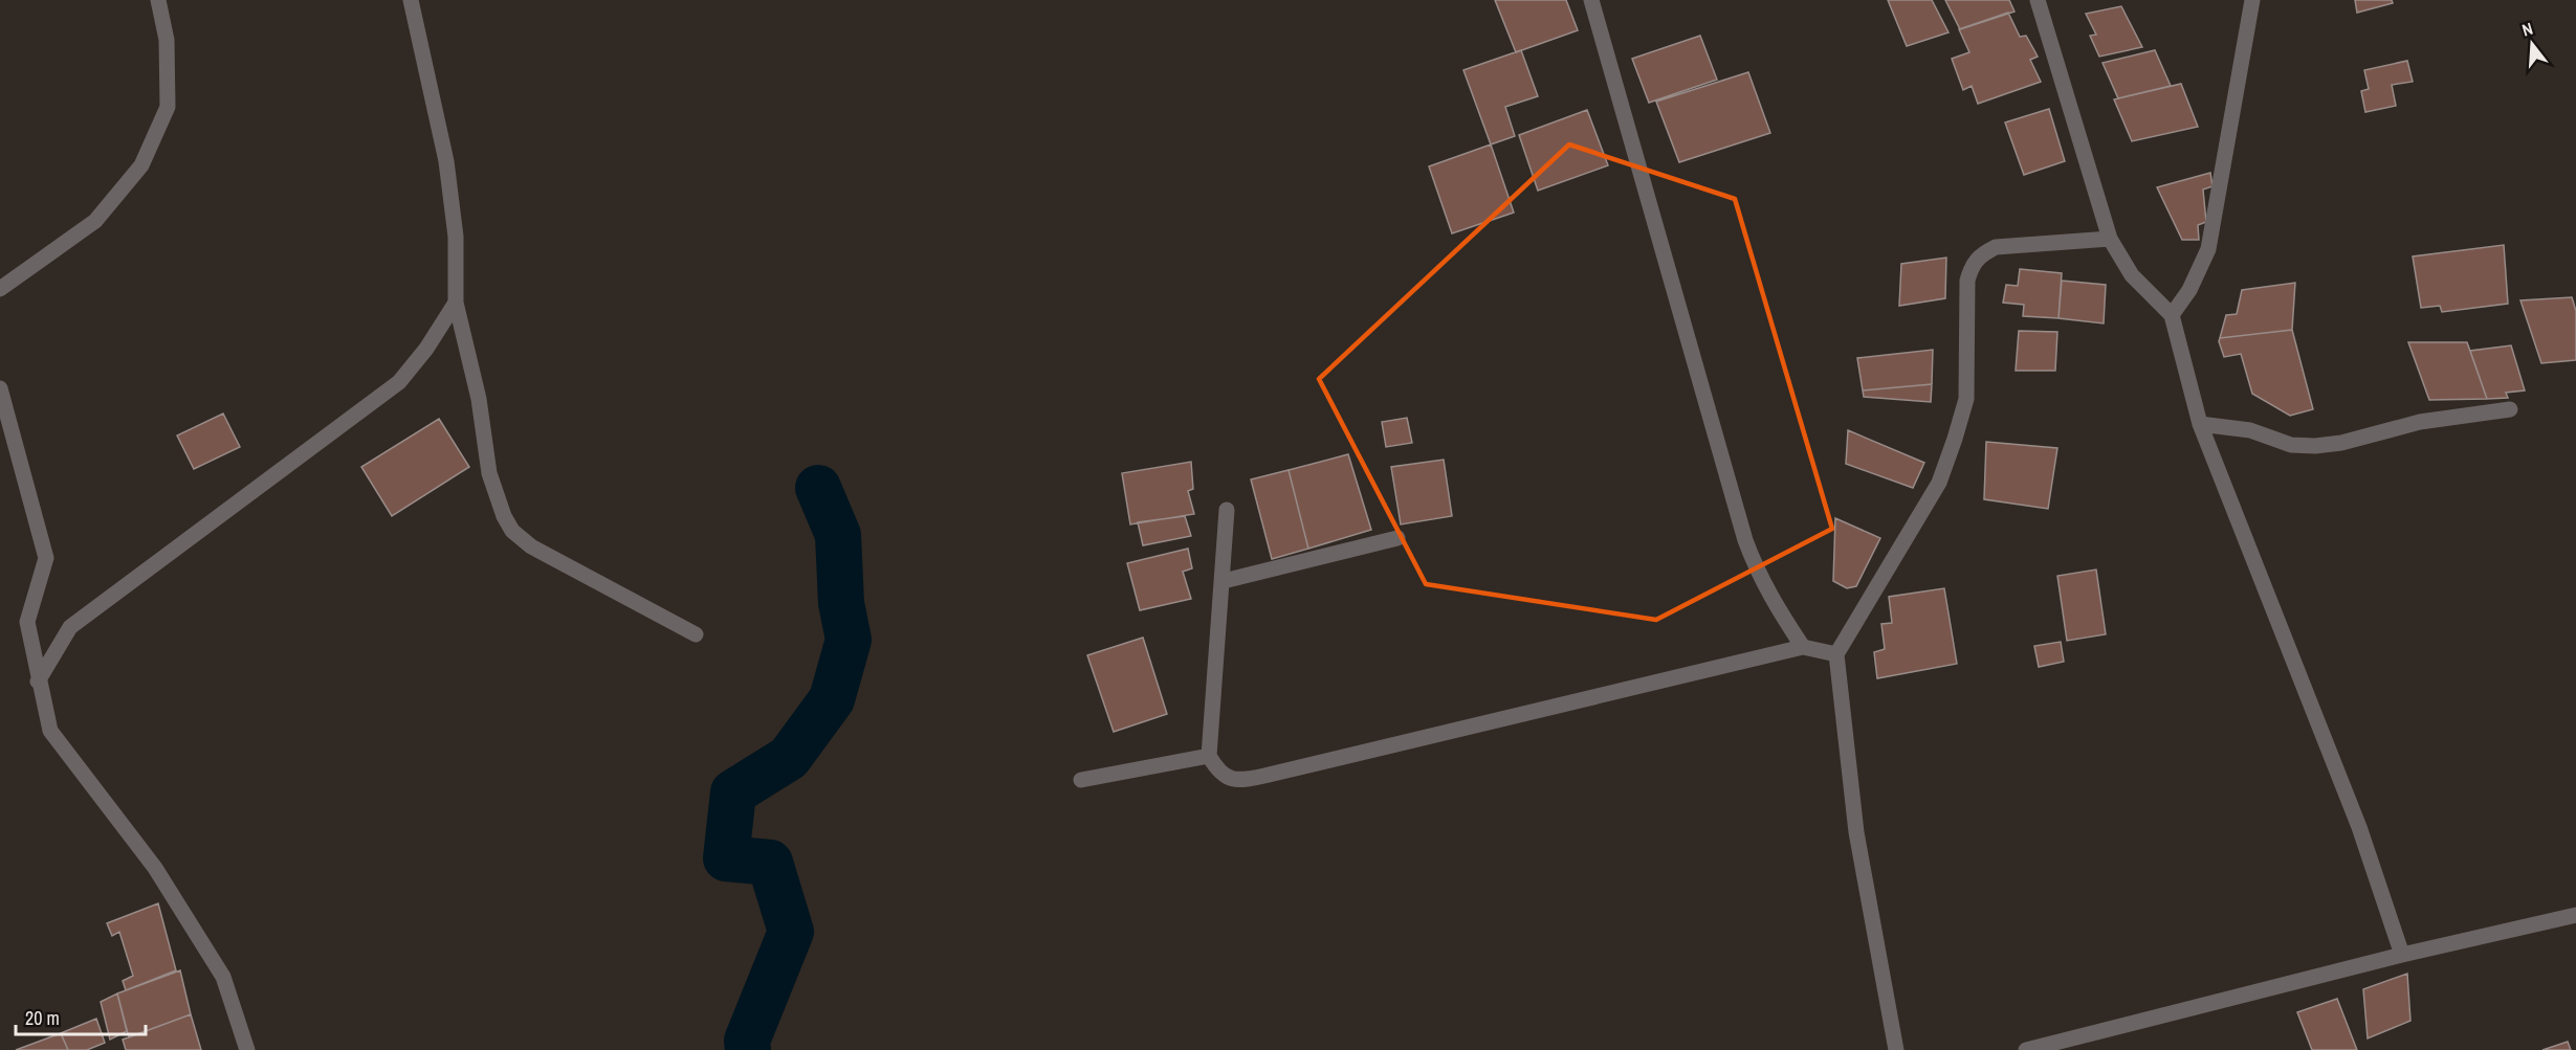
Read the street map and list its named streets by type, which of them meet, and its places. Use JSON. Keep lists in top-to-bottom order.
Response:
{
  "scale_bar": "20 m",
  "north": "top"
}
